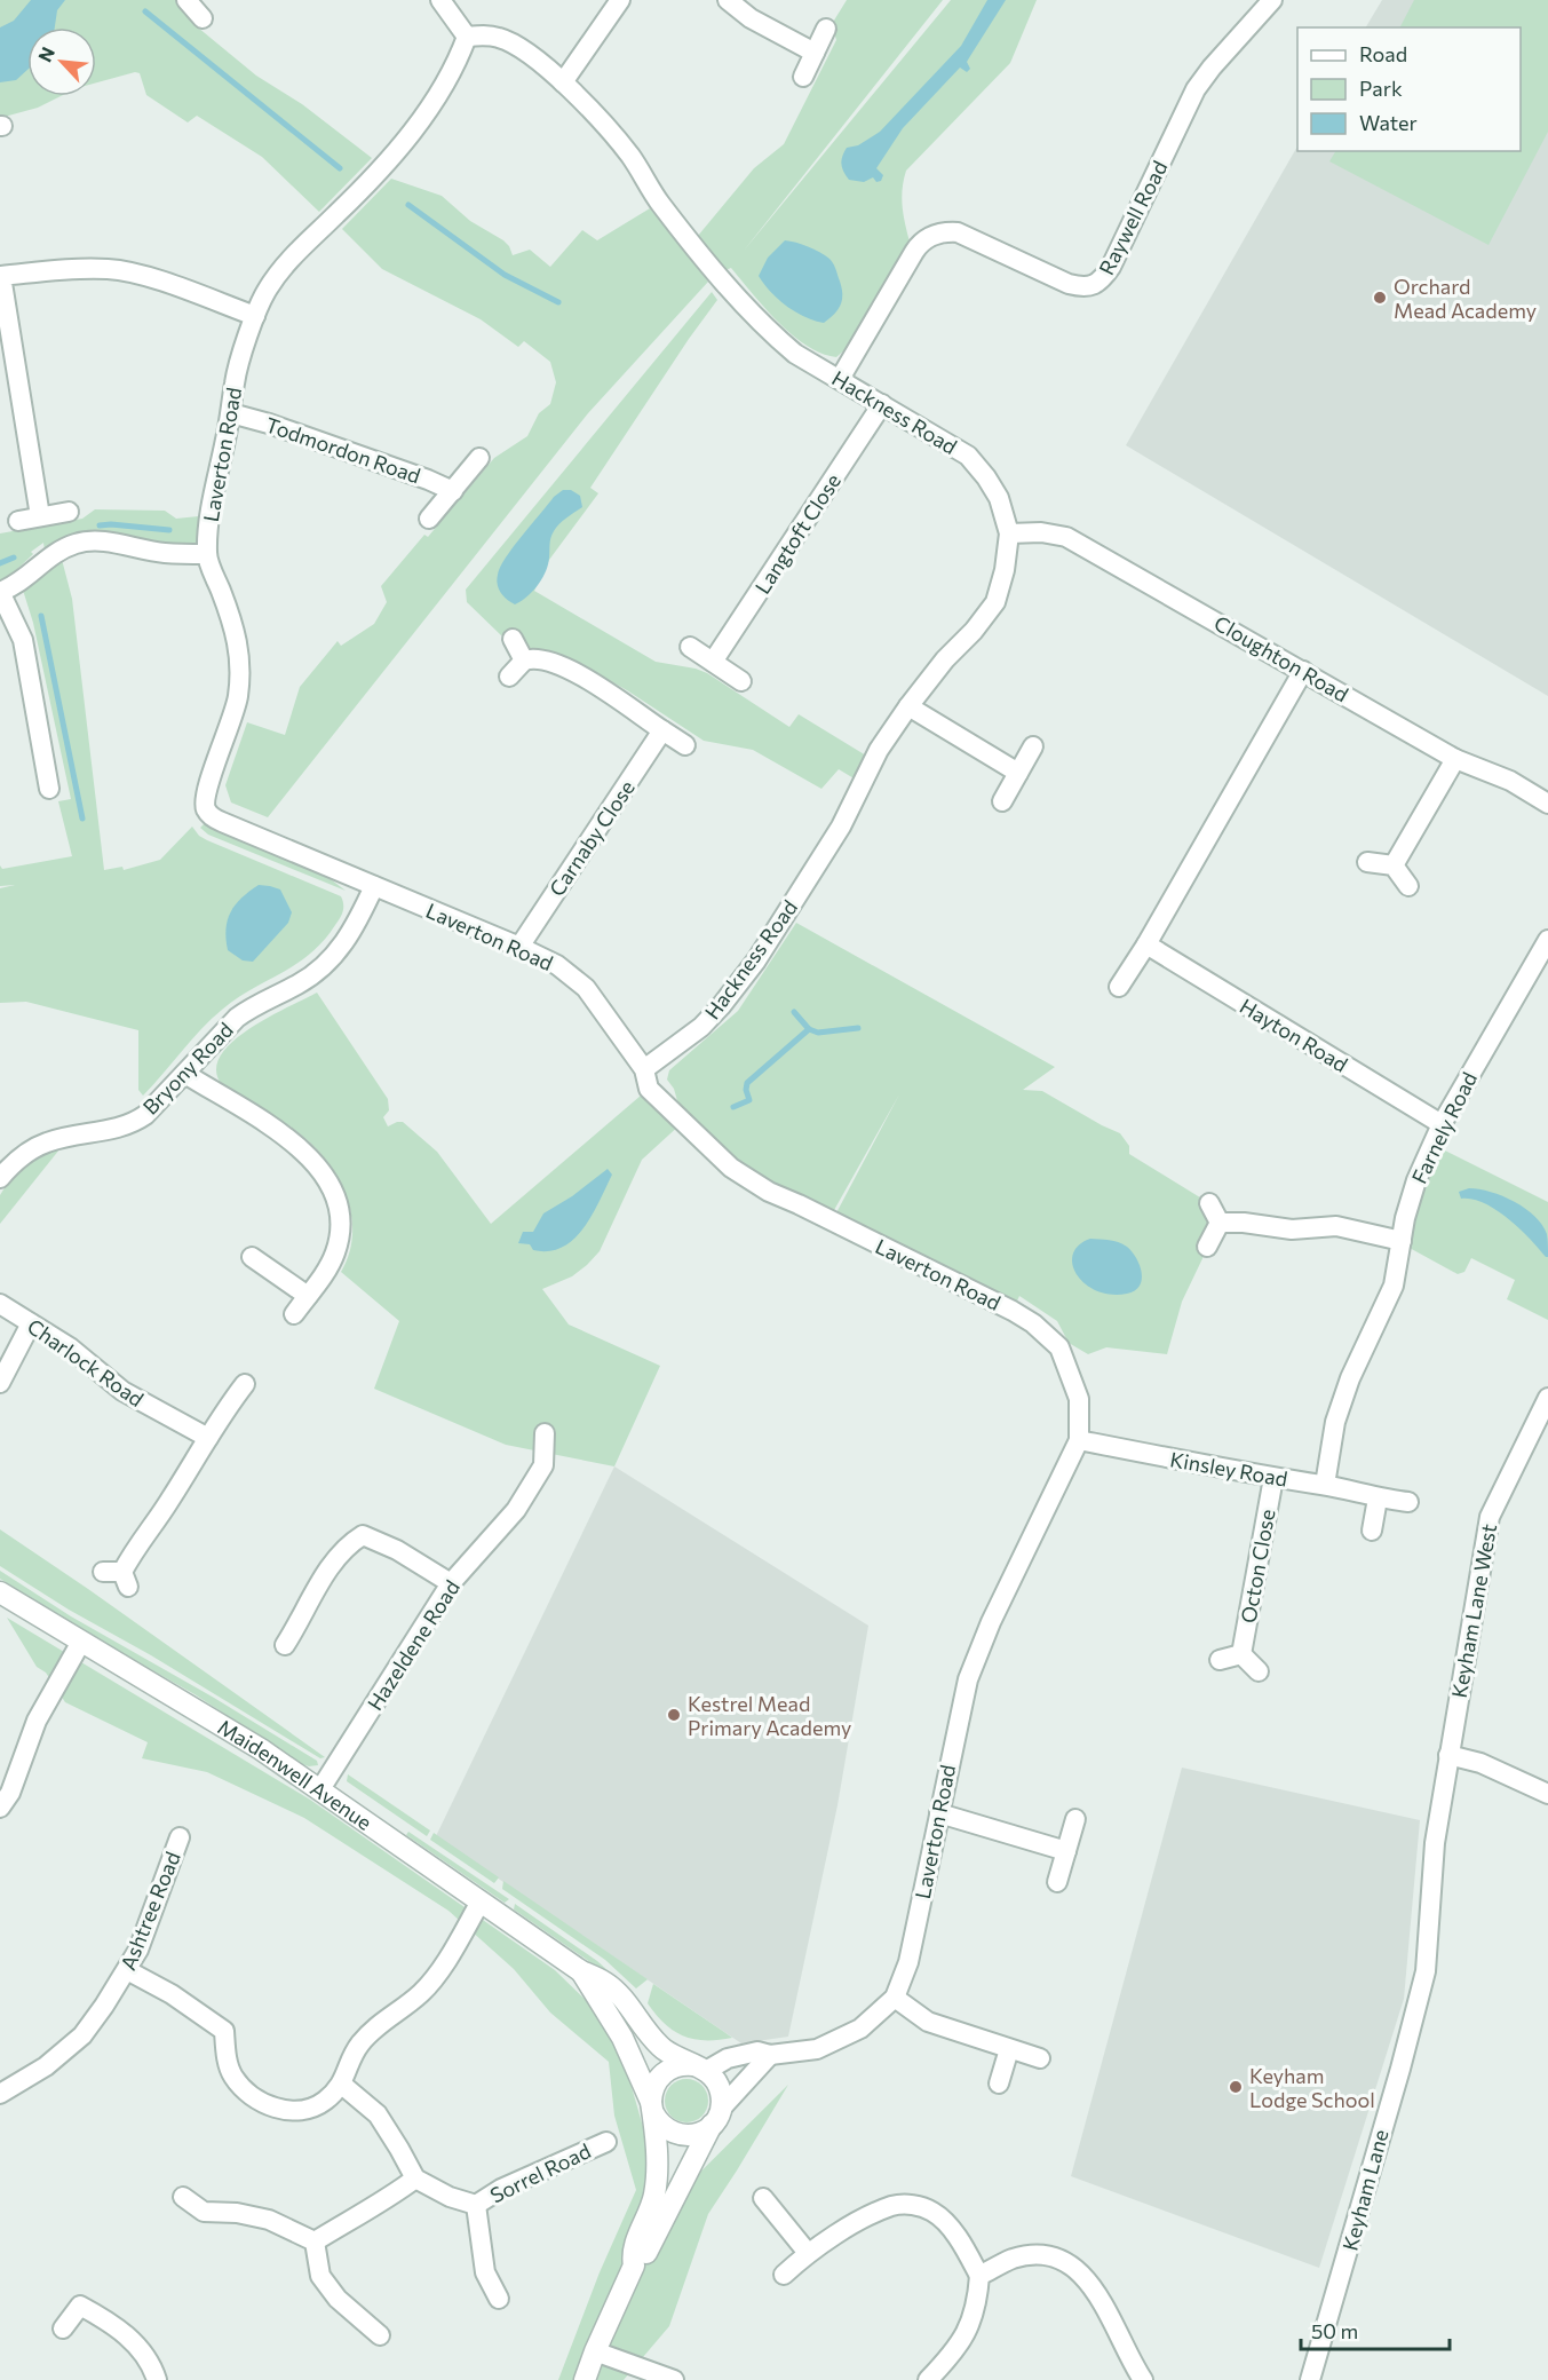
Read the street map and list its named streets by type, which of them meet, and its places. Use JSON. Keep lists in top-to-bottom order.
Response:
{
  "streets": {
    "street": [
      "Raywell Road",
      "Hackness Road",
      "Todmordon Road",
      "Laverton Road",
      "Langtoft Close",
      "Cloughton Road",
      "Carnaby Close",
      "Hayton Road",
      "Bryony Road",
      "Farnely Road",
      "Charlock Road",
      "Kinsley Road",
      "Octon Close",
      "Keyham Lane West",
      "Hazeldene Road",
      "Maidenwell Avenue",
      "Ashtree Road",
      "Sorrel Road",
      "Keyham Lane"
    ]
  },
  "crossings": [
    ["Raywell Road", "Hackness Road"],
    ["Hackness Road", "Laverton Road"],
    ["Hackness Road", "Langtoft Close"],
    ["Hackness Road", "Cloughton Road"],
    ["Todmordon Road", "Laverton Road"],
    ["Laverton Road", "Carnaby Close"],
    ["Laverton Road", "Bryony Road"],
    ["Laverton Road", "Kinsley Road"],
    ["Laverton Road", "Maidenwell Avenue"],
    ["Hayton Road", "Farnely Road"],
    ["Farnely Road", "Kinsley Road"],
    ["Kinsley Road", "Octon Close"],
    ["Keyham Lane West", "Keyham Lane"],
    ["Hazeldene Road", "Maidenwell Avenue"]
  ],
  "places": ["Orchard Mead Academy", "Kestrel Mead Primary Academy", "Keyham Lodge School"],
  "legend": ["Road", "Park", "Water"],
  "scale_bar": "50 m",
  "north": "top left"
}
